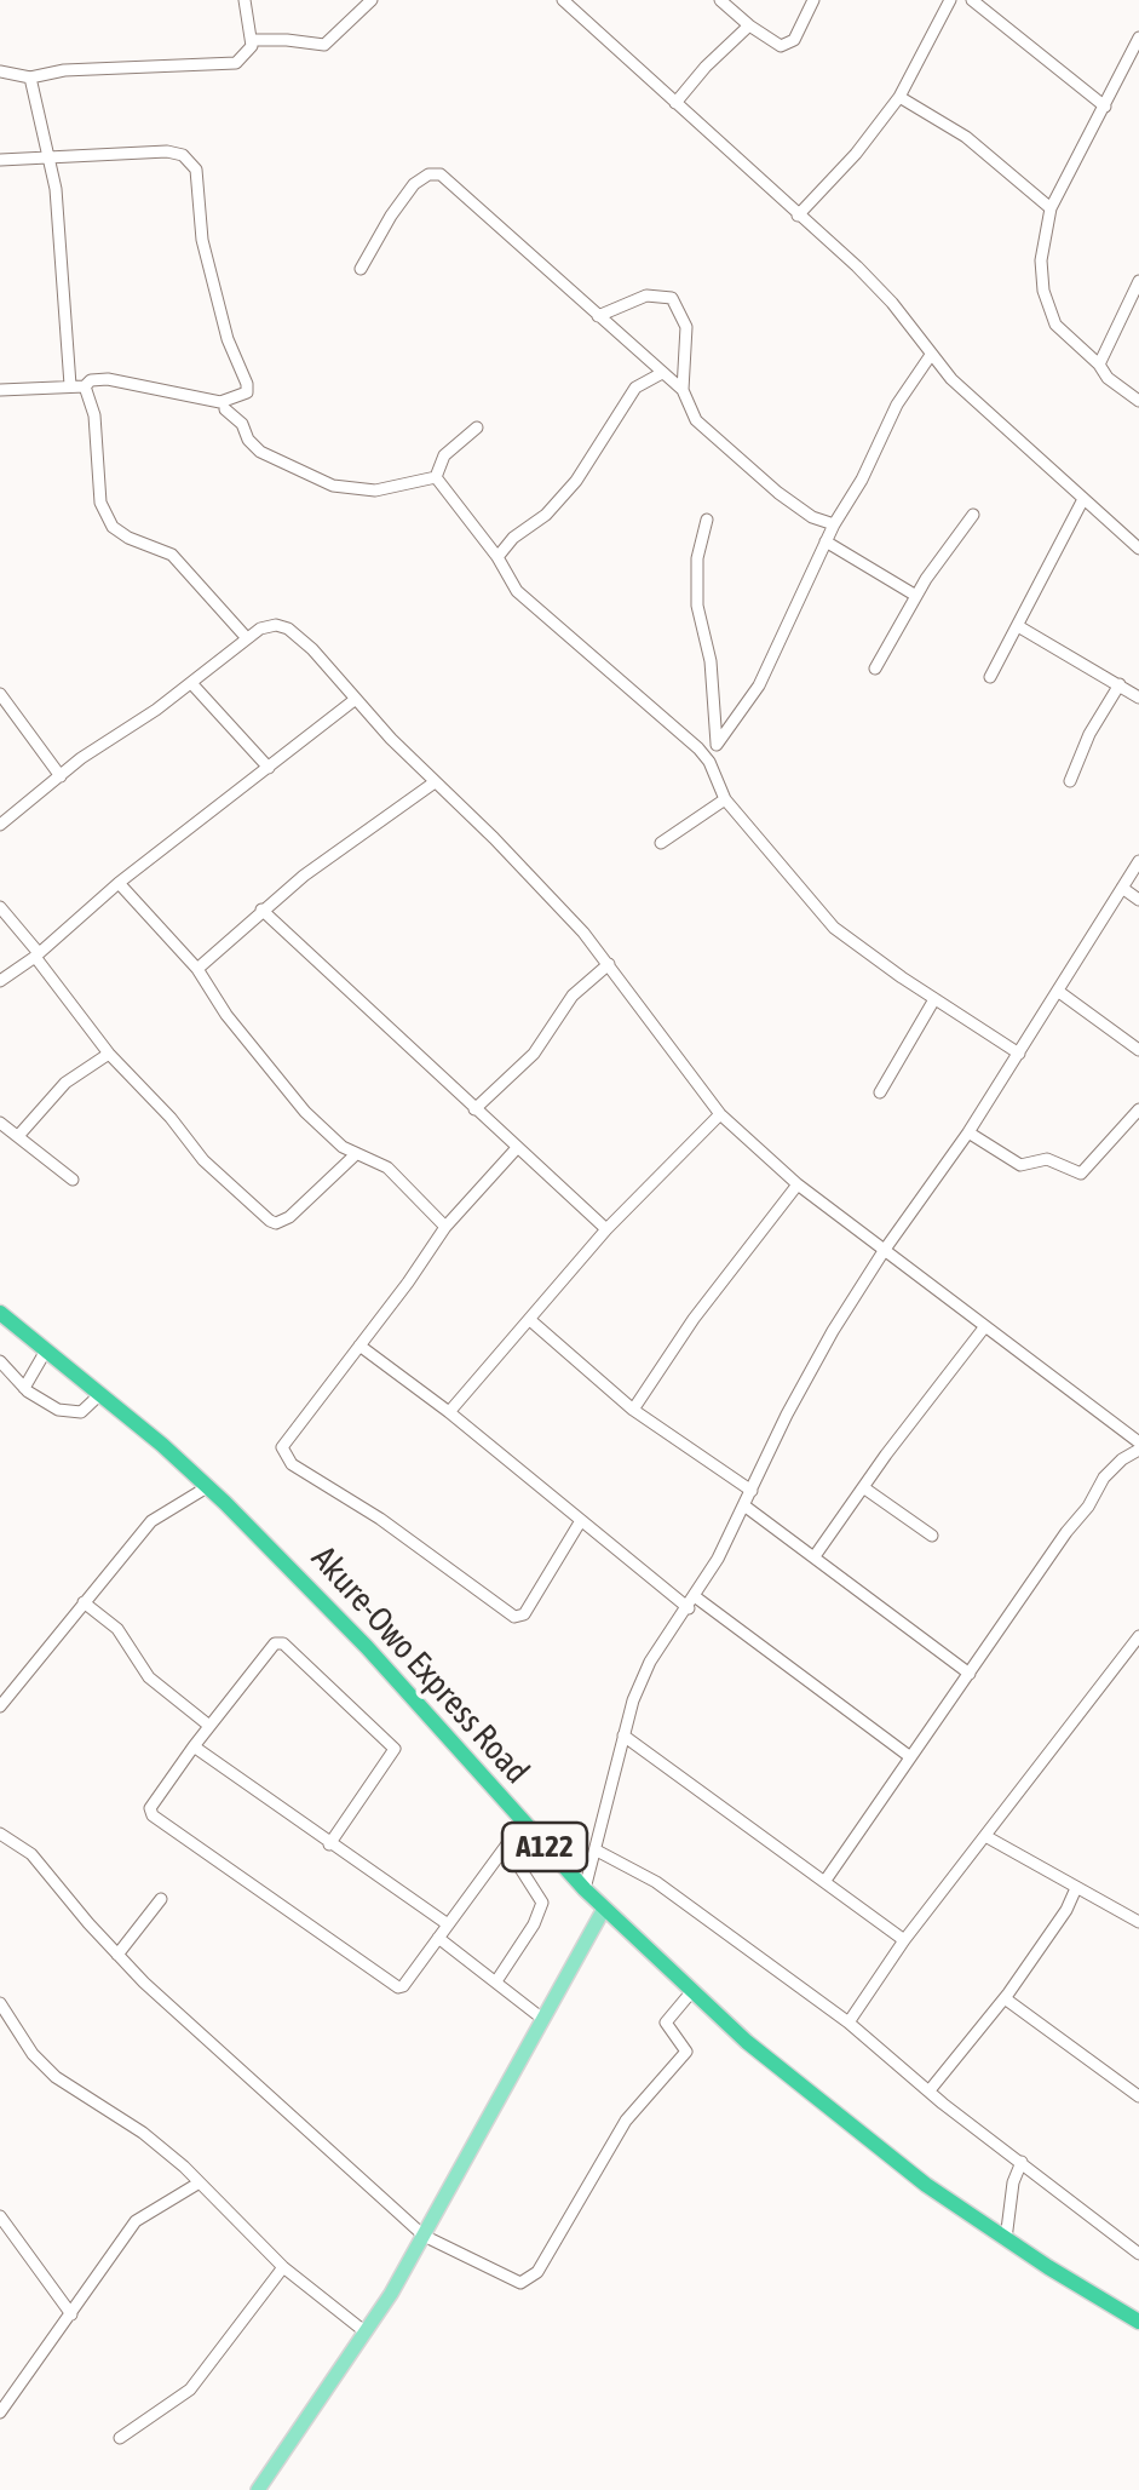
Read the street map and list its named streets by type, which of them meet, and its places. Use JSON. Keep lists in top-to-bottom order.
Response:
{
  "streets": {
    "highway": ["Akure-Owo Express Road", "A122"]
  }
}
